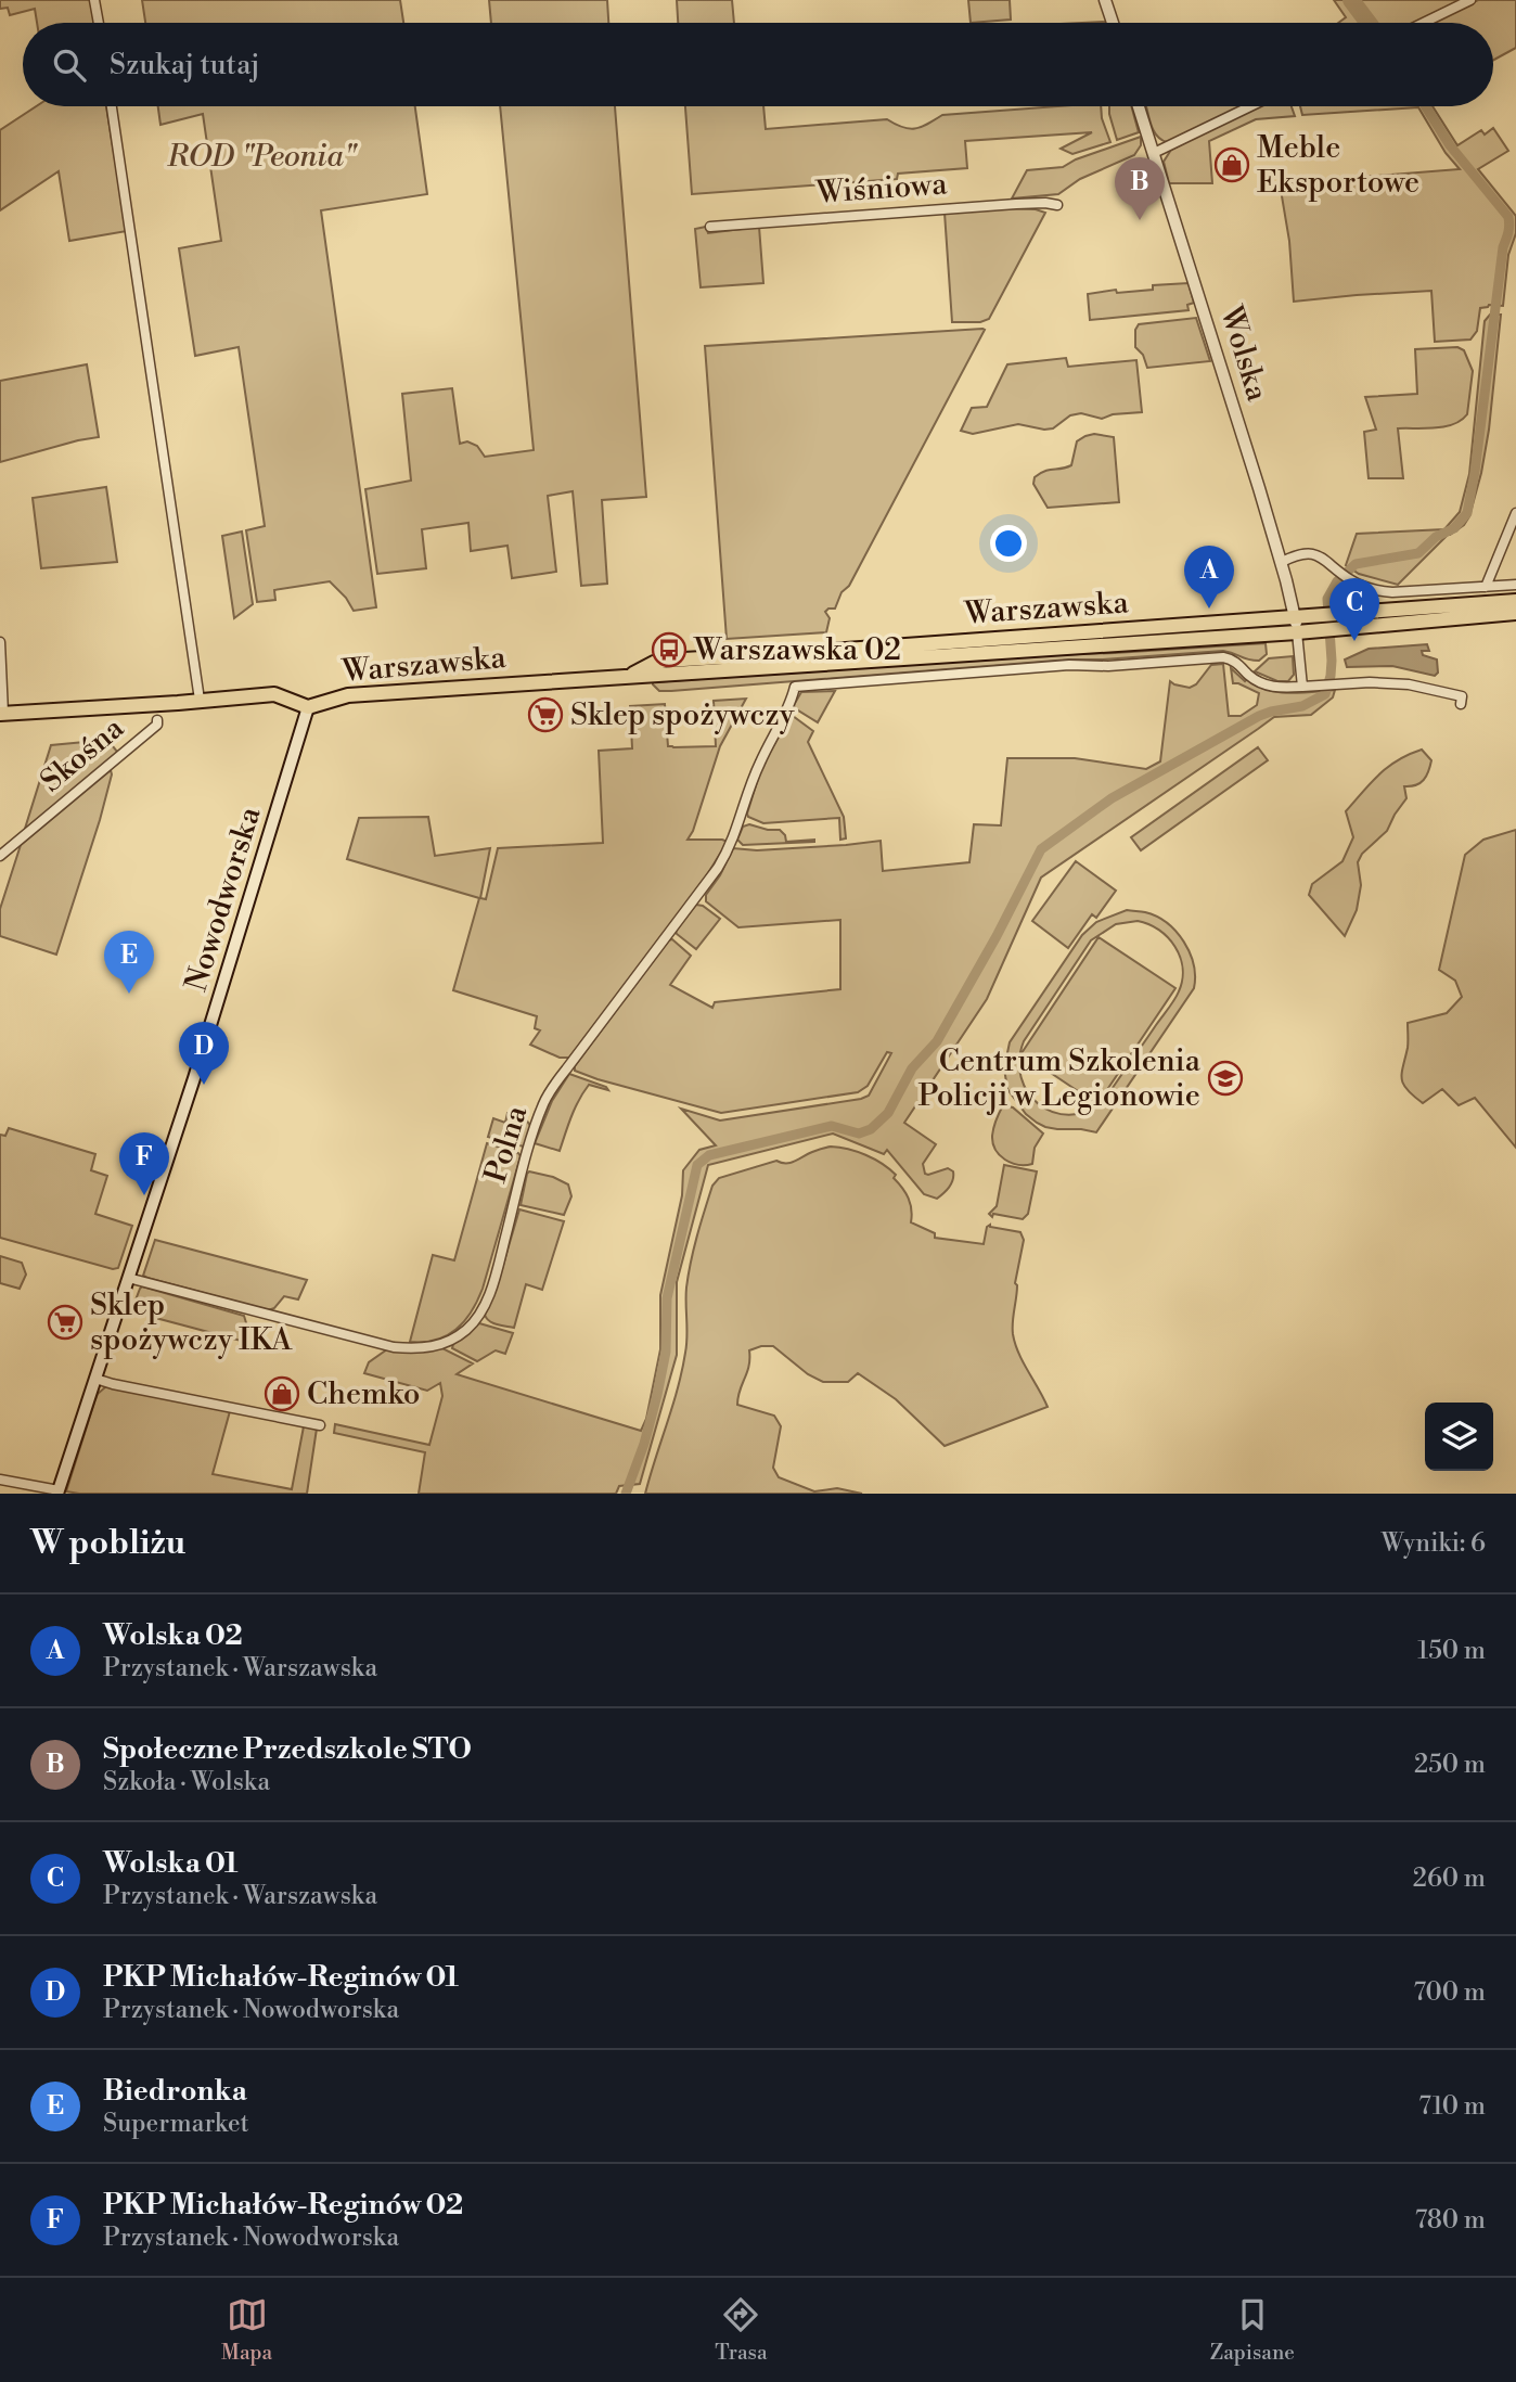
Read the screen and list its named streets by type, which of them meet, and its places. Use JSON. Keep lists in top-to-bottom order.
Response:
{
  "streets": {
    "main road": ["Warszawska", "Nowodworska"],
    "street": [
      "Wiśniowa",
      "Wolska",
      "Skośna",
      "Polna"
    ]
  },
  "crossings": [
    ["Wolska", "Warszawska"],
    ["Warszawska", "Nowodworska"],
    ["Nowodworska", "Polna"]
  ],
  "parks": ["ROD \"Peonia\""],
  "places": {
    "shop": ["Meble Eksportowe", "Chemko"],
    "bus stop": ["Warszawska 02"],
    "supermarket": ["Sklep spożywczy", "Sklep spożywczy IKA"],
    "school or university": ["Centrum Szkolenia Policji w Legionowie"]
  },
  "page": {
    "search": "Szukaj tutaj",
    "pins": [
      "B",
      "A",
      "C",
      "E",
      "D",
      "F"
    ],
    "heading": ["W pobliżu", "Wyniki: 6"],
    "list": [
      {
        "mark": "A",
        "name": "Wolska 02",
        "note": "Przystanek · Warszawska",
        "value": "150 m"
      },
      {
        "mark": "B",
        "name": "Społeczne Przedszkole STO",
        "note": "Szkoła · Wolska",
        "value": "250 m"
      },
      {
        "mark": "C",
        "name": "Wolska 01",
        "note": "Przystanek · Warszawska",
        "value": "260 m"
      },
      {
        "mark": "D",
        "name": "PKP Michałów-Reginów 01",
        "note": "Przystanek · Nowodworska",
        "value": "700 m"
      },
      {
        "mark": "E",
        "name": "Biedronka",
        "note": "Supermarket",
        "value": "710 m"
      },
      {
        "mark": "F",
        "name": "PKP Michałów-Reginów 02",
        "note": "Przystanek · Nowodworska",
        "value": "780 m"
      }
    ],
    "nav": ["Mapa", "Trasa", "Zapisane"]
  }
}
